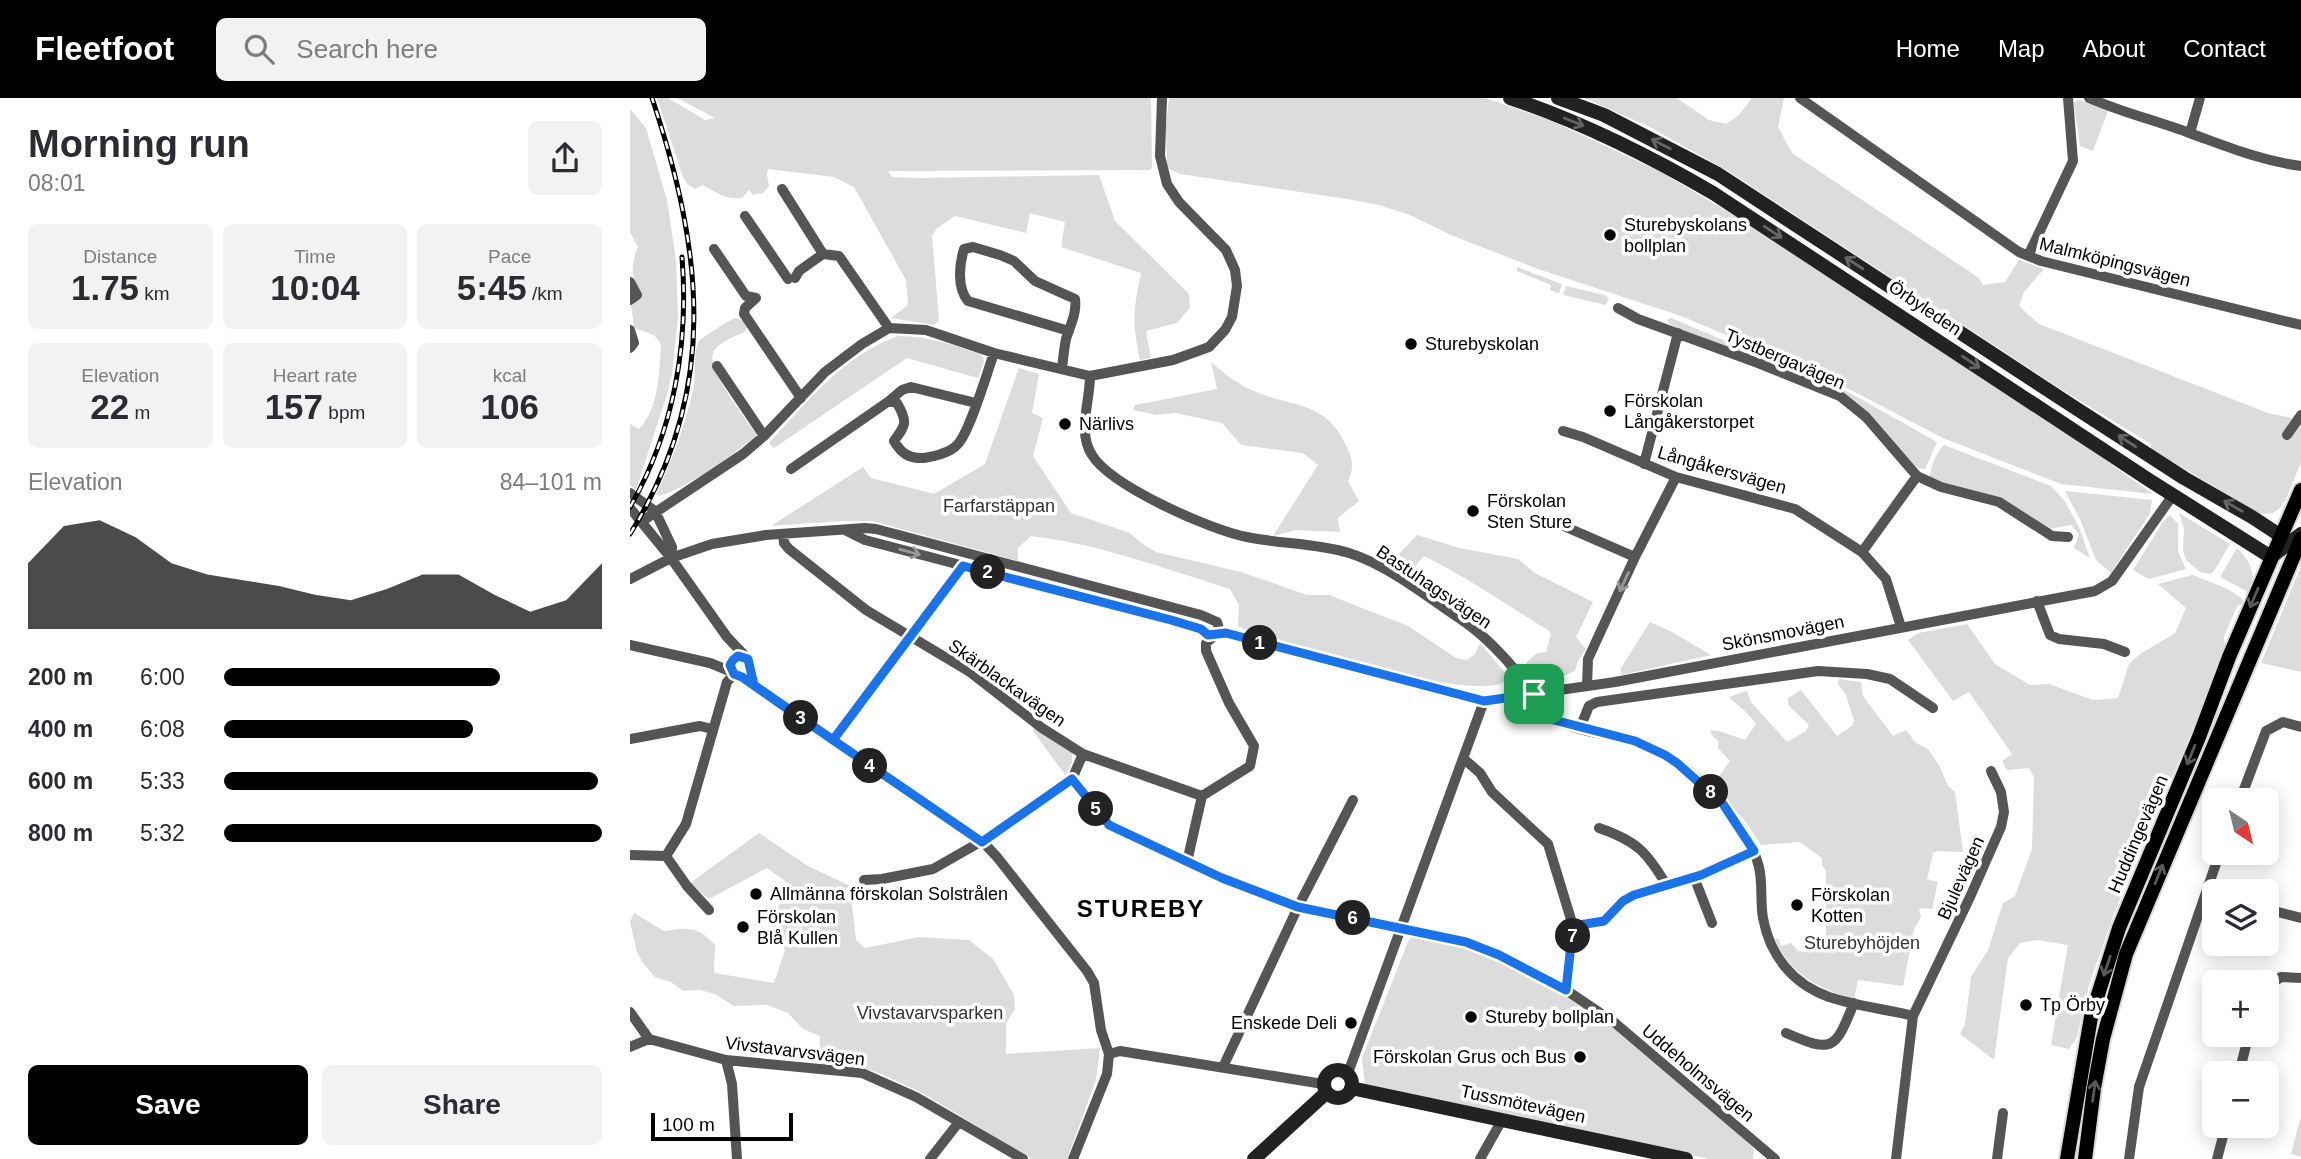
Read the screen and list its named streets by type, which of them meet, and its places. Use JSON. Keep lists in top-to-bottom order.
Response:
{
  "streets": {
    "main road": ["Örbyleden", "Huddingevägen", "Tussmötevägen"],
    "street": [
      "Malmköpingsvägen",
      "Tystbergavägen",
      "Långåkersvägen",
      "Bastuhagsvägen",
      "Skönsmovägen",
      "Skärblackavägen",
      "Bjulevägen",
      "Vivstavarvsvägen",
      "Uddeholmsvägen"
    ]
  },
  "crossings": [
    ["Örbyleden", "Skönsmovägen"],
    ["Örbyleden", "Huddingevägen"],
    ["Långåkersvägen", "Skönsmovägen"],
    ["Bastuhagsvägen", "Skönsmovägen"]
  ],
  "districts": ["STUREBY"],
  "parks": ["Farfarstäppan", "Sturebyhöjden", "Vivstavarvsparken"],
  "places": [
    "Sturebyskolans bollplan",
    "Sturebyskolan",
    "Förskolan Långåkerstorpet",
    "Närlivs",
    "Förskolan Sten Sture",
    "Allmänna förskolan Solstrålen",
    "Förskolan Kotten",
    "Förskolan Blå Kullen",
    "Tp Örby",
    "Stureby bollplan",
    "Enskede Deli",
    "Förskolan Grus och Bus"
  ],
  "scale_bar": "100 m",
  "north": "bottom right",
  "page": {
    "header": "Fleetfoot",
    "search": "Search here",
    "nav": [
      "Home",
      "Map",
      "About",
      "Contact"
    ],
    "heading": ["Morning run", "08:01"],
    "stats": [
      ["Distance", "1.75 km"],
      ["Time", "10:04"],
      ["Pace", "5:45 /km"],
      ["Elevation", "22 m"],
      ["Heart rate", "157 bpm"],
      ["kcal", "106"]
    ],
    "chart": ["Elevation", "84–101 m"],
    "pins": [
      "2",
      "1",
      "3",
      "4",
      "8",
      "5",
      "6",
      "7"
    ],
    "list": [
      {
        "name": "200 m",
        "note": "6:00"
      },
      {
        "name": "400 m",
        "note": "6:08"
      },
      {
        "name": "600 m",
        "note": "5:33"
      },
      {
        "name": "800 m",
        "note": "5:32"
      }
    ],
    "map_buttons": ["+", "−"],
    "buttons": ["Save", "Share"],
    "scale": "100 m"
  }
}
